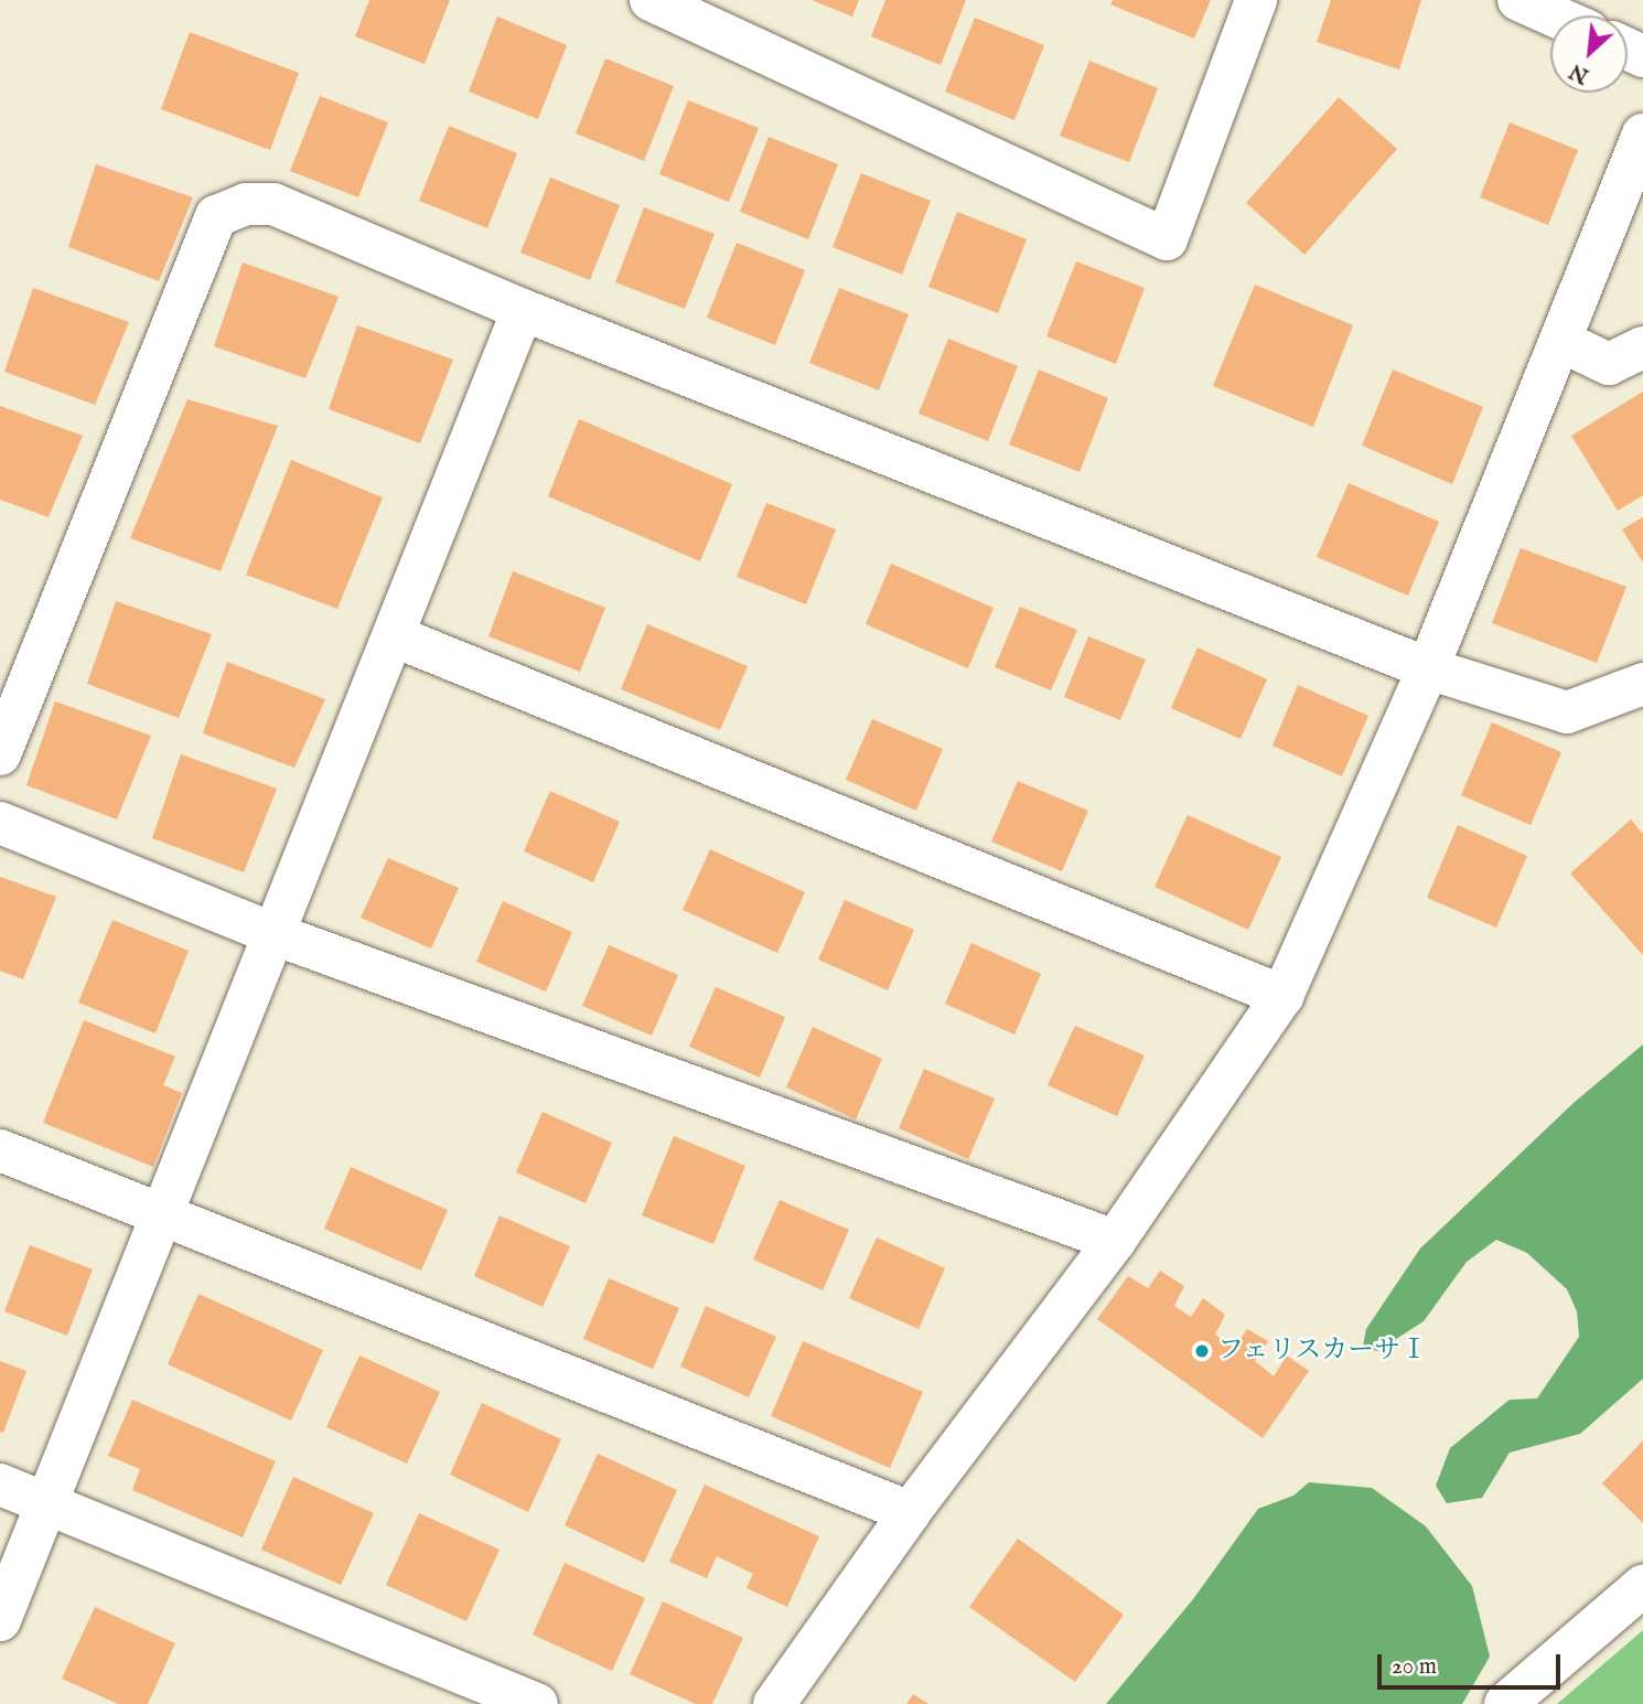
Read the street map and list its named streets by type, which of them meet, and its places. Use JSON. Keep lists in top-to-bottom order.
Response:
{
  "places": ["フェリスカーサⅠ"],
  "scale_bar": "20 m",
  "north": "bottom left"
}
